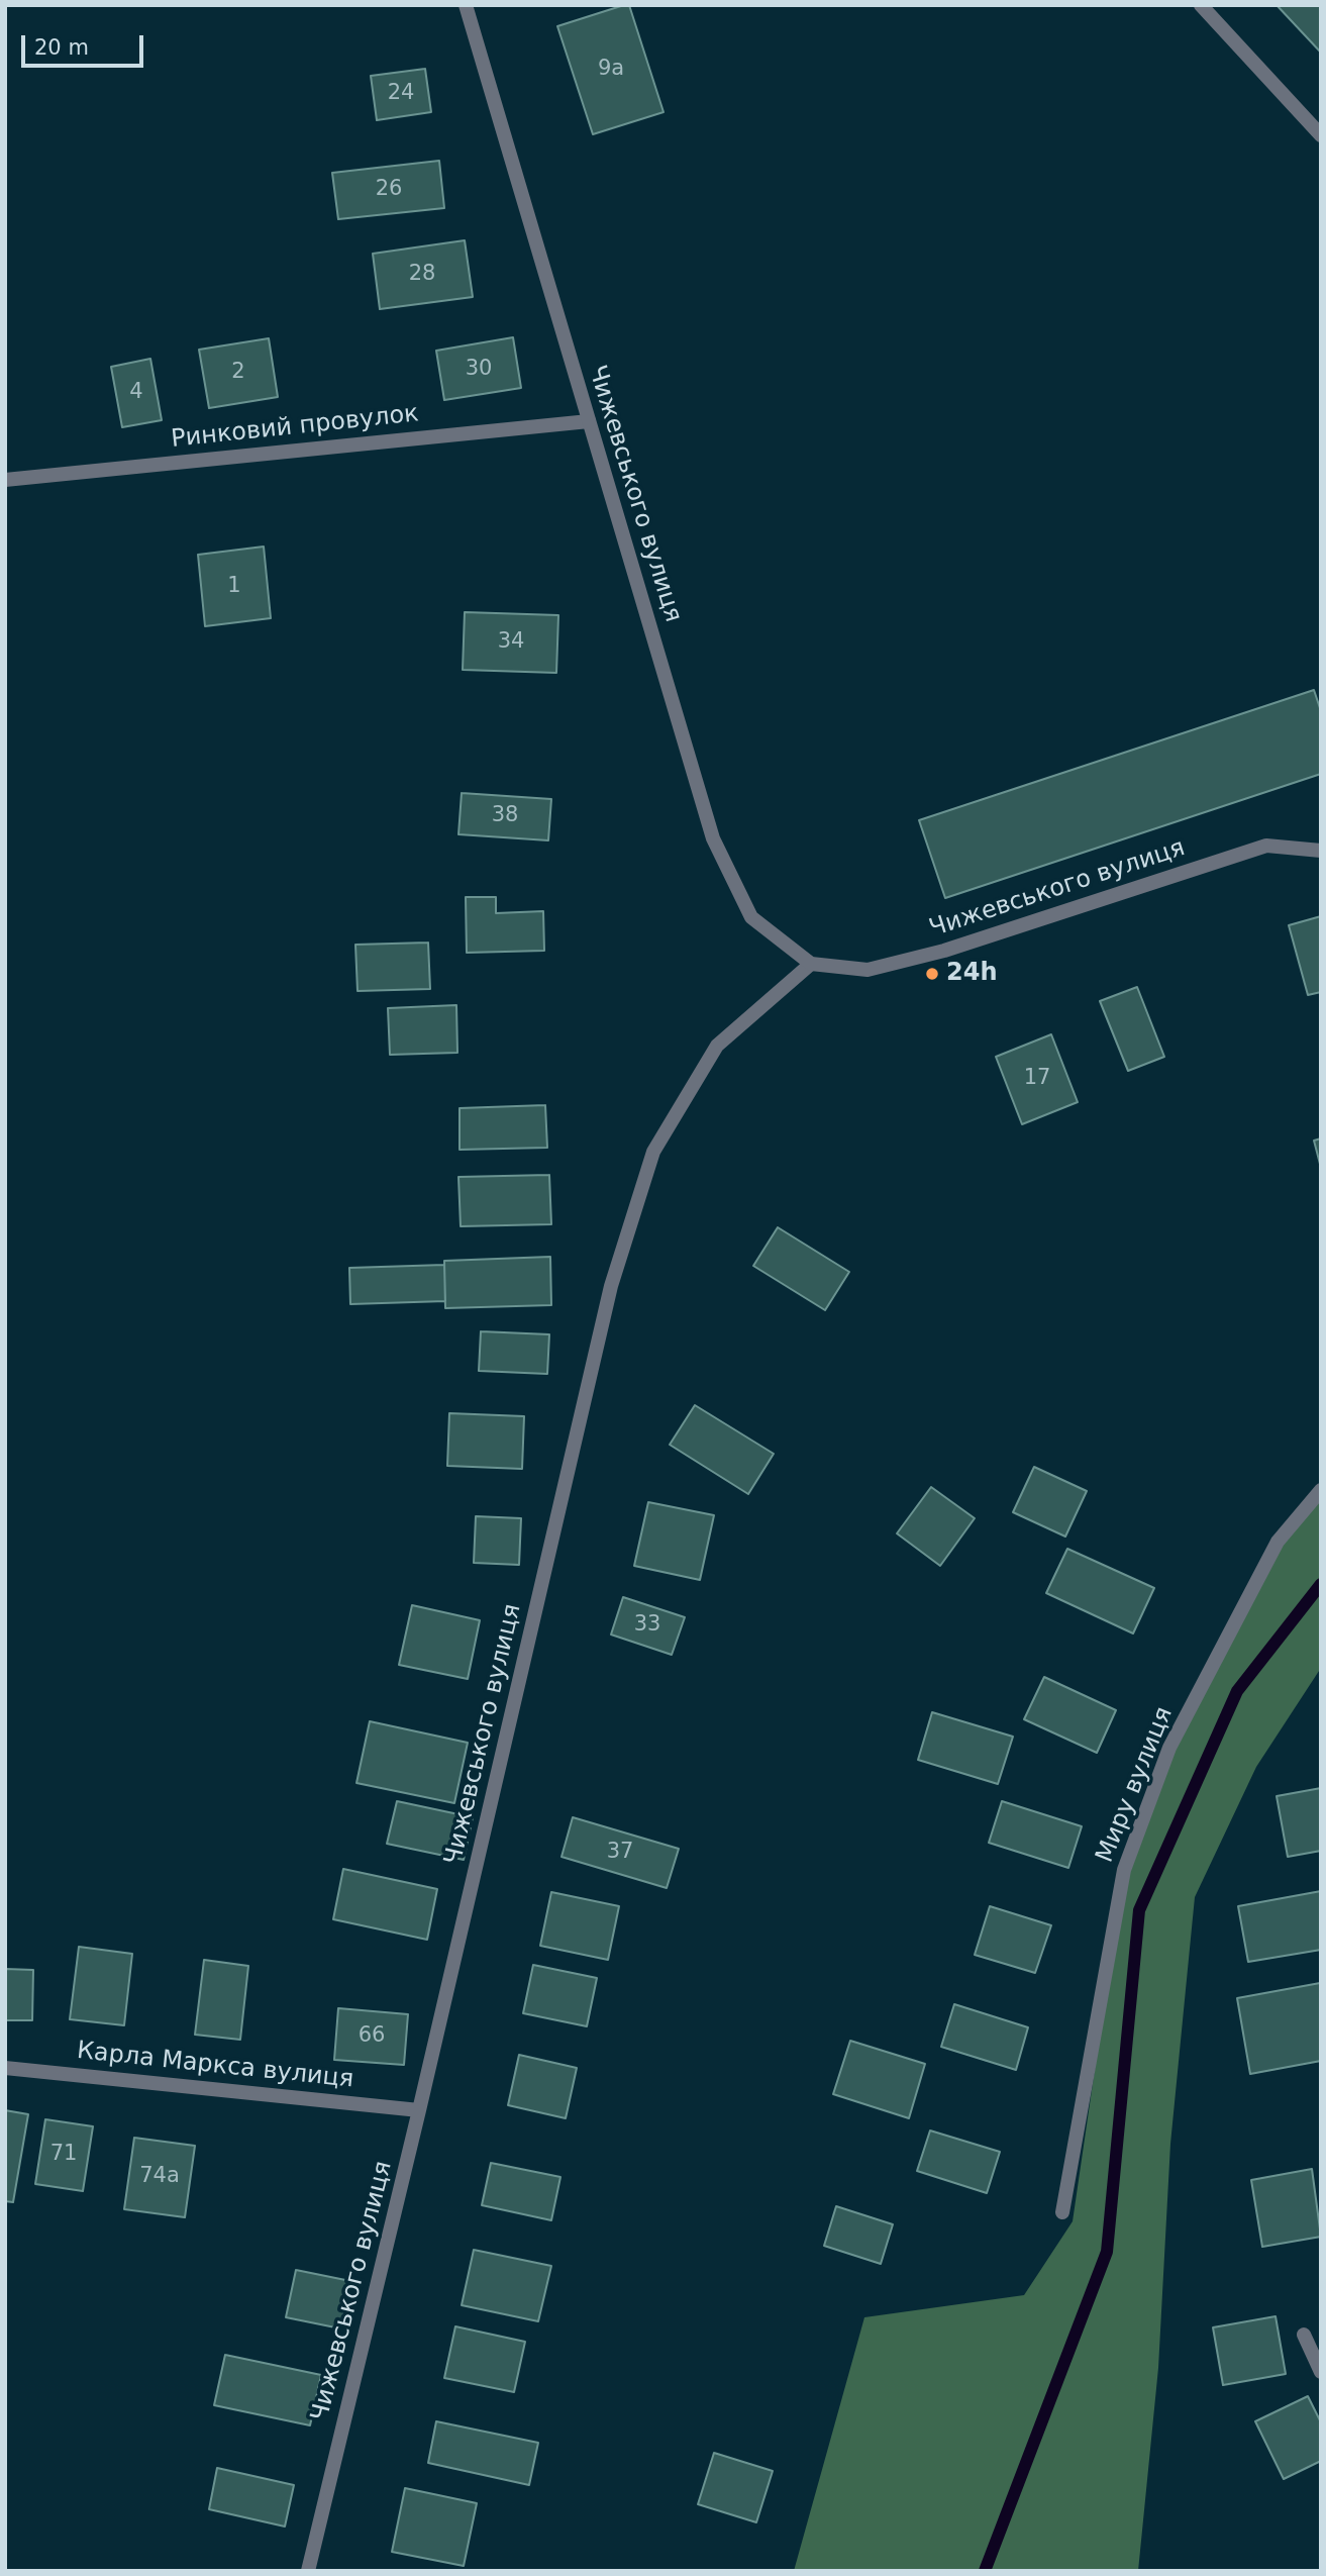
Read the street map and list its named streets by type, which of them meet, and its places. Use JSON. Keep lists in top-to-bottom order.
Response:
{
  "streets": {
    "street": [
      "Ринковий провулок",
      "Чижевського вулиця",
      "Миру вулиця",
      "Карла Маркса вулиця"
    ]
  },
  "crossings": [
    ["Ринковий провулок", "Чижевського вулиця"],
    ["Чижевського вулиця", "Карла Маркса вулиця"]
  ],
  "places": ["24h"],
  "house_numbers": [
    "9а",
    "24",
    "26",
    "28",
    "30",
    "2",
    "4",
    "1",
    "34",
    "38",
    "17",
    "33",
    "37",
    "66",
    "71",
    "74а"
  ],
  "scale_bar": "20 m"
}
